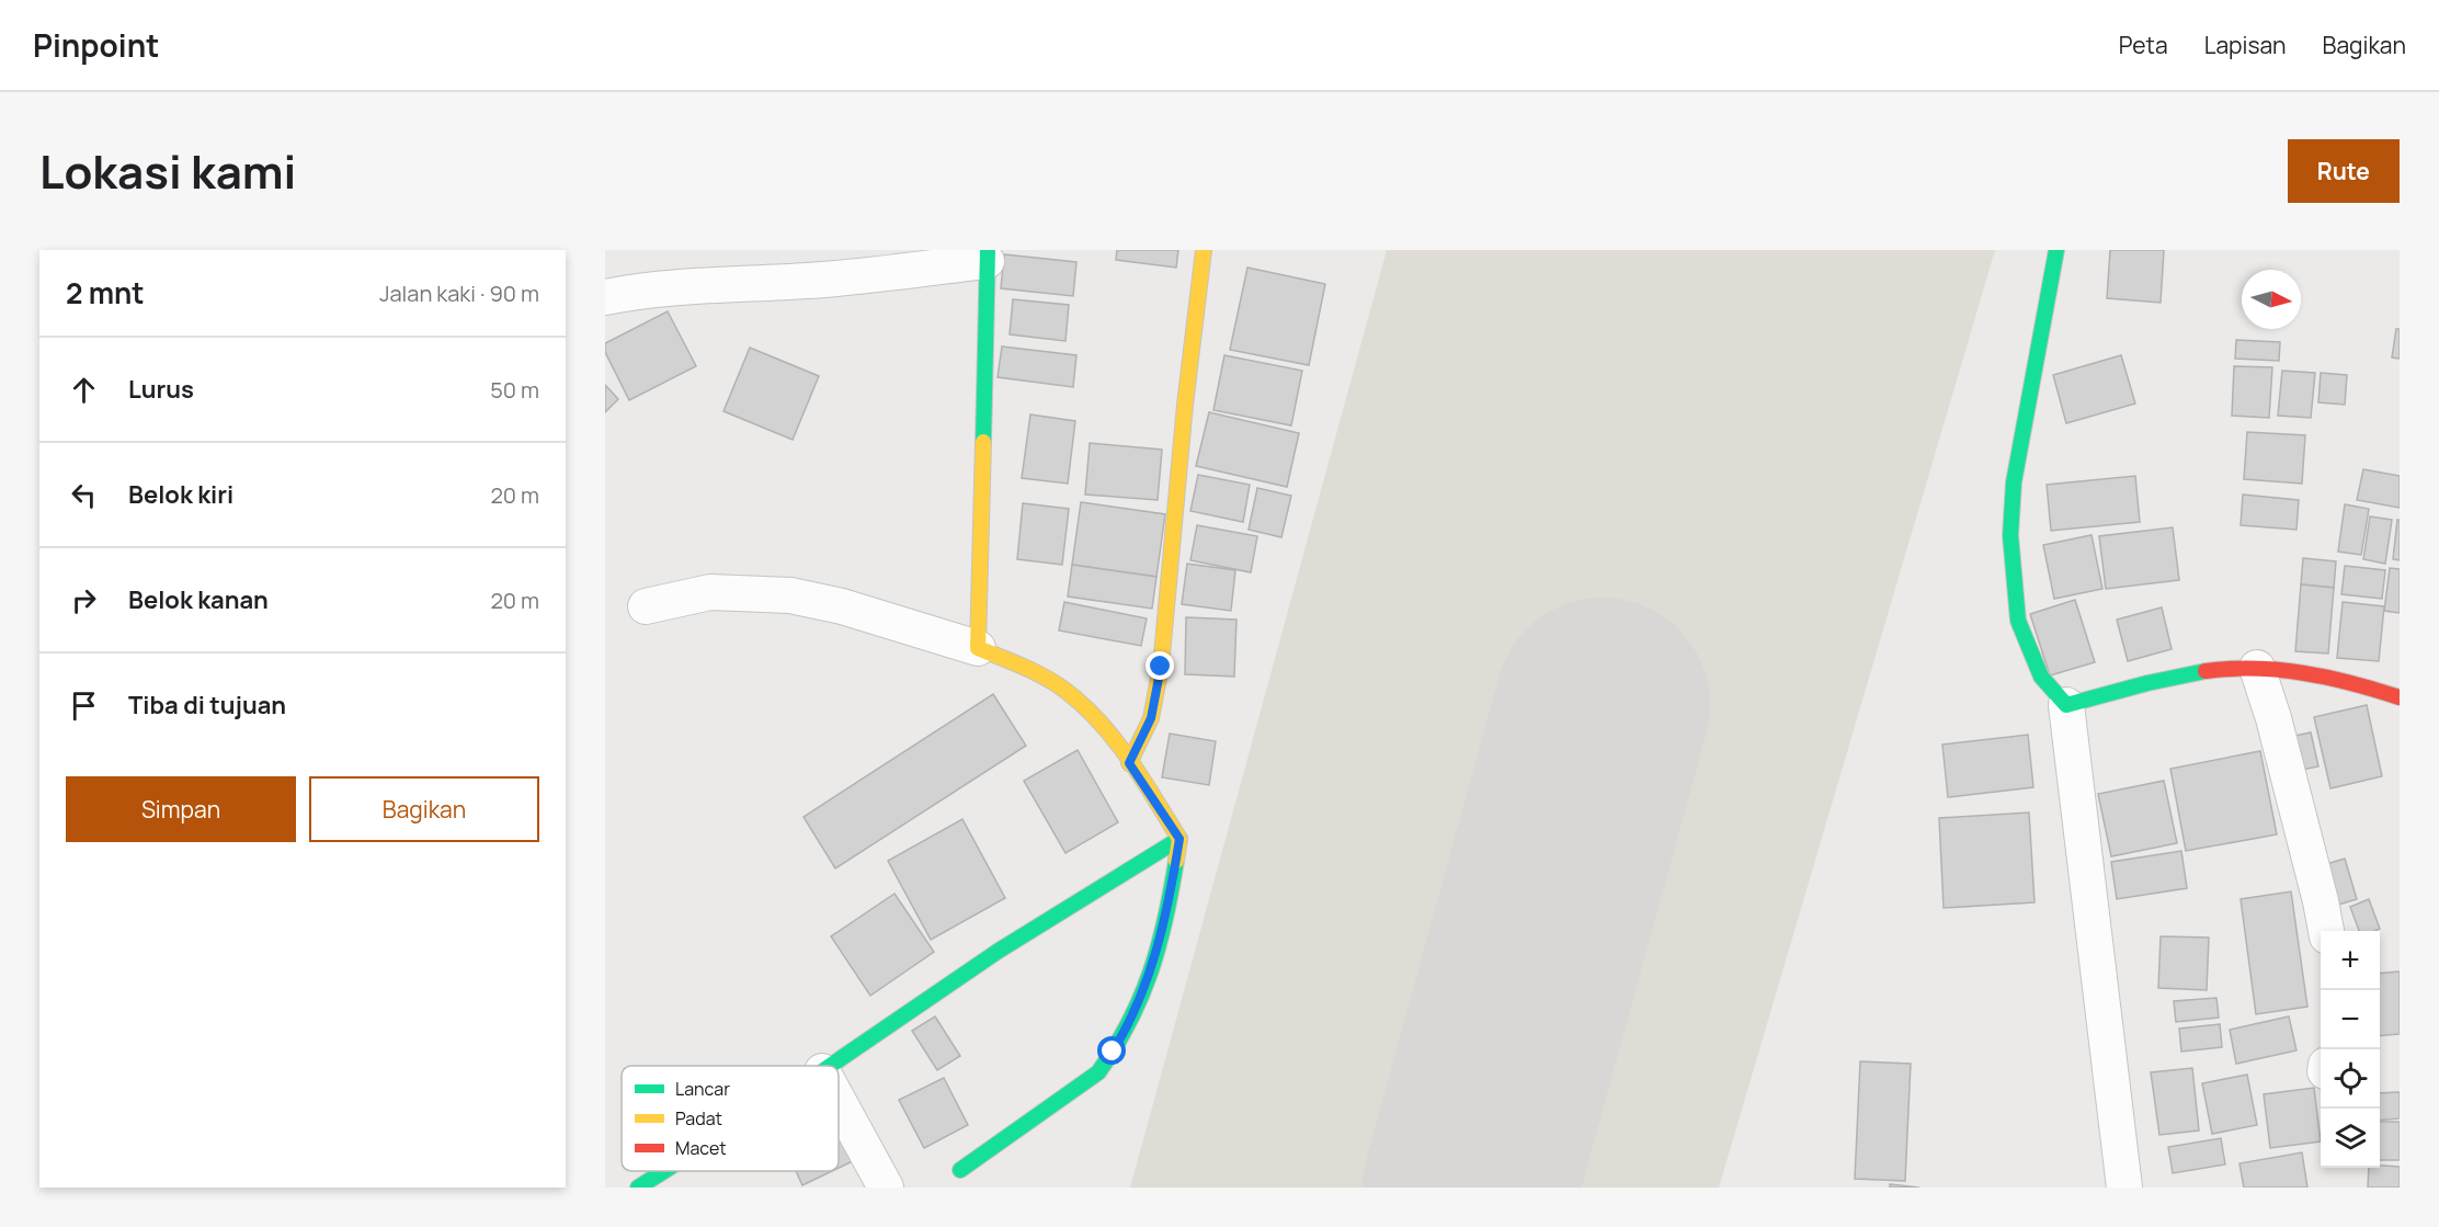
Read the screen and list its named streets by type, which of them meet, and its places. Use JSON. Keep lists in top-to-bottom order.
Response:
{
  "legend": ["Lancar", "Padat", "Macet"],
  "north": "right",
  "page": {
    "header": "Pinpoint",
    "nav": ["Peta", "Lapisan", "Bagikan"],
    "title": "Lokasi kami",
    "buttons": [
      "Rute",
      ["Simpan", "Bagikan"]
    ],
    "heading": ["2 mnt", "Jalan kaki · 90 m"],
    "list": [
      ["Lurus", "50 m"],
      ["Belok kiri", "20 m"],
      ["Belok kanan", "20 m"],
      "Tiba di tujuan"
    ],
    "map_buttons": ["+", "−"]
  }
}
